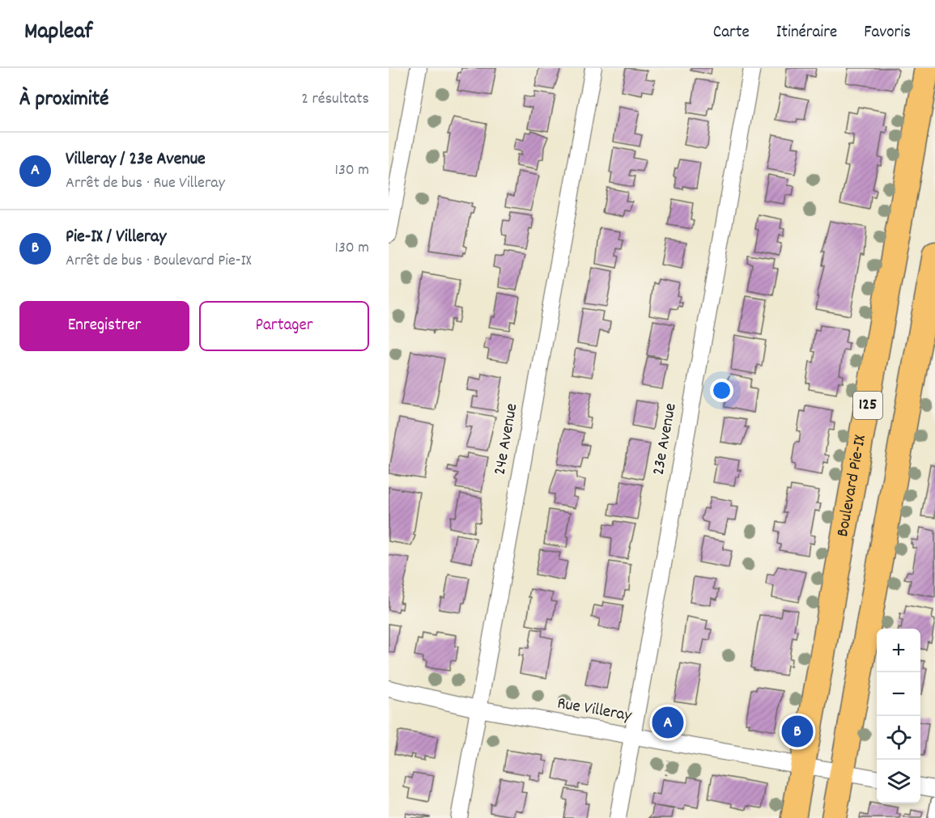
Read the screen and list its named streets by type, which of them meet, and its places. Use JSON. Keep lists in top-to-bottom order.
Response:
{
  "streets": {
    "main road": ["125", "Boulevard Pie-IX"],
    "street": ["24e Avenue", "23e Avenue", "Rue Villeray"]
  },
  "crossings": [
    ["125", "Rue Villeray"],
    ["24e Avenue", "Rue Villeray"],
    ["23e Avenue", "Rue Villeray"],
    ["Boulevard Pie-IX", "Rue Villeray"]
  ],
  "page": {
    "header": "Mapleaf",
    "nav": ["Carte", "Itinéraire", "Favoris"],
    "heading": ["À proximité", "2 résultats"],
    "list": [
      {
        "mark": "A",
        "name": "Villeray / 23e Avenue",
        "note": "Arrêt de bus · Rue Villeray",
        "value": "130 m"
      },
      {
        "mark": "B",
        "name": "Pie-IX / Villeray",
        "note": "Arrêt de bus · Boulevard Pie-IX",
        "value": "130 m"
      }
    ],
    "buttons": ["Enregistrer", "Partager"],
    "map_buttons": ["+", "−"],
    "pins": ["A", "B"]
  }
}
